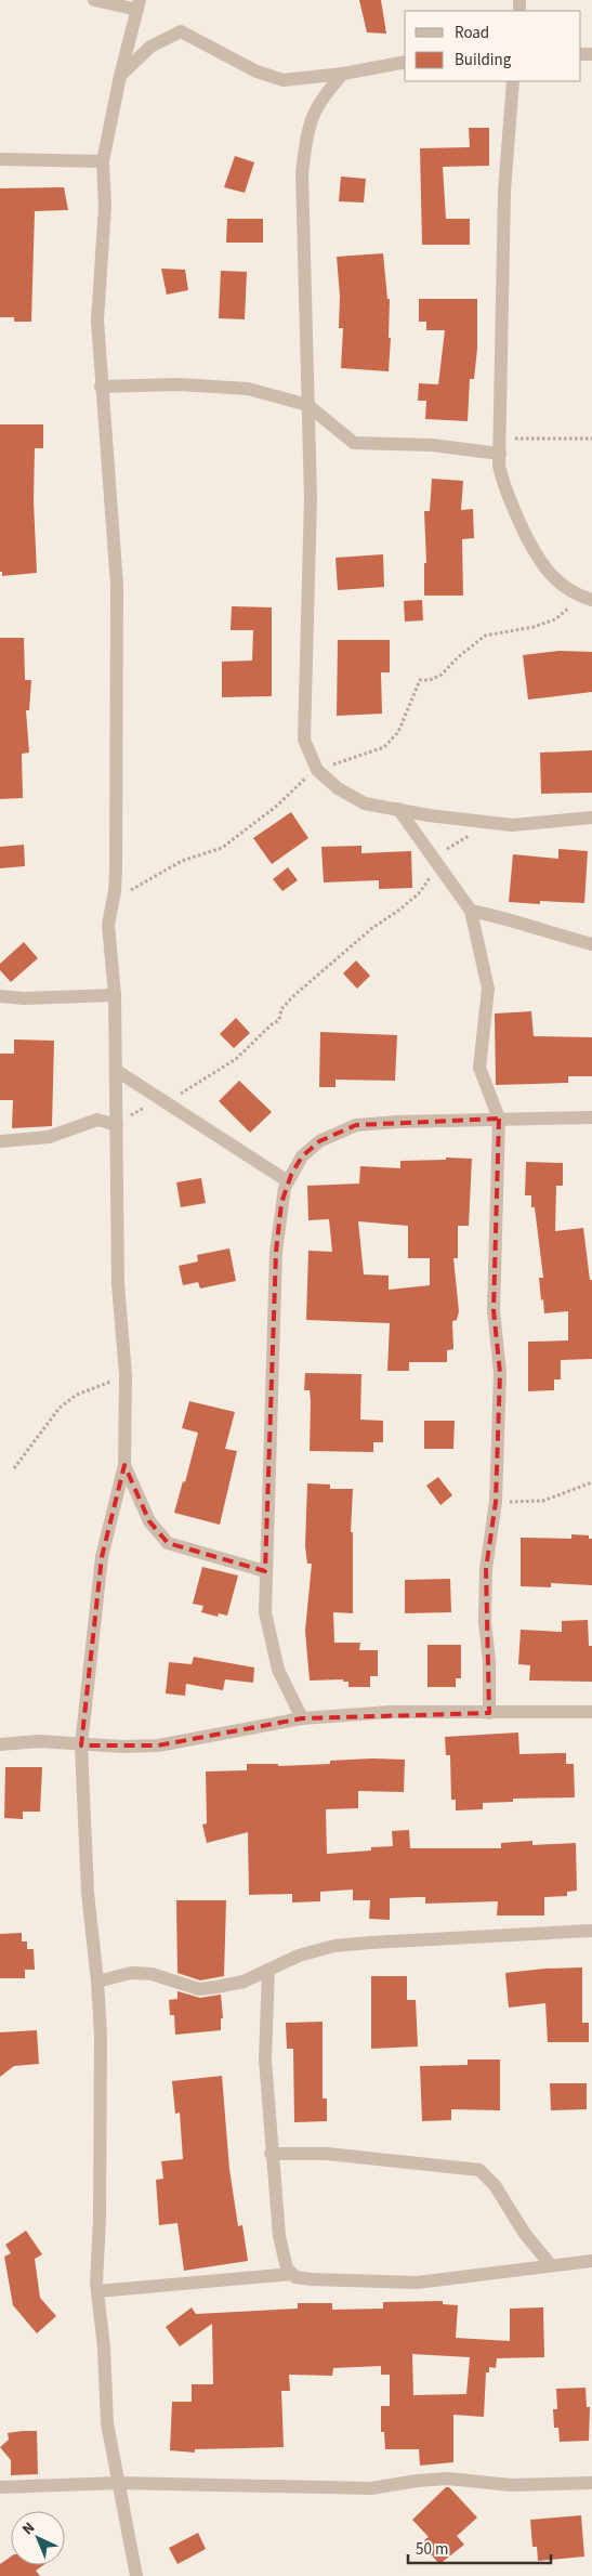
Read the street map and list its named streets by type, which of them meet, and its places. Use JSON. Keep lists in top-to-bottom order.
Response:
{
  "legend": ["Road", "Building"],
  "scale_bar": "50 m",
  "north": "top left"
}
